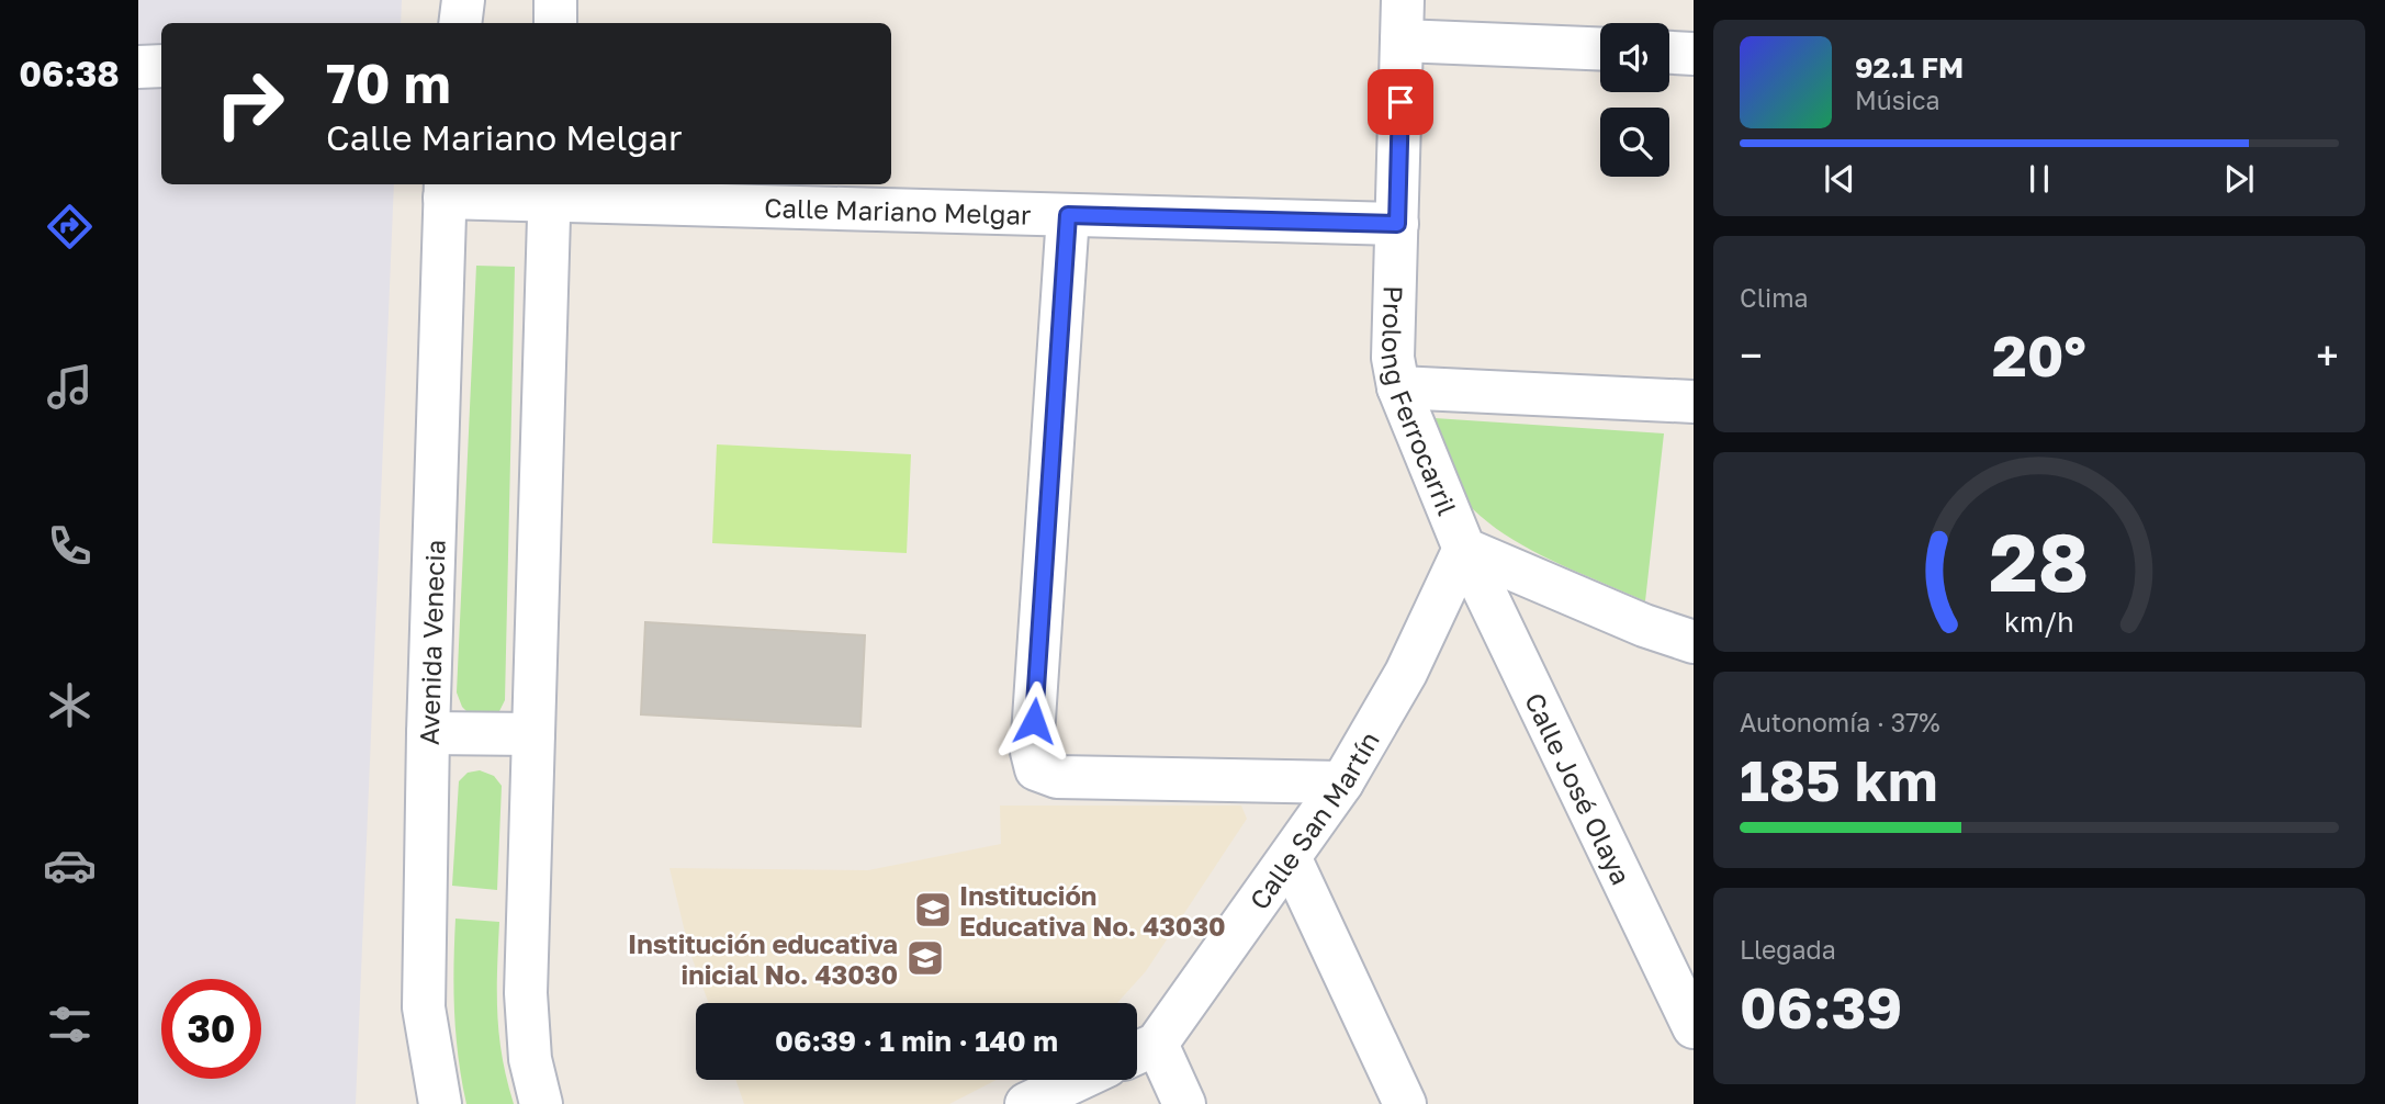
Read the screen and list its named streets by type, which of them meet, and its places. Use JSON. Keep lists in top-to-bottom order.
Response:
{
  "streets": {
    "street": [
      "Calle Mariano Melgar",
      "Prolong Ferrocarril",
      "Avenida Venecia",
      "Calle José Olaya",
      "Calle San Martín"
    ]
  },
  "crossings": [
    ["Calle Mariano Melgar", "Prolong Ferrocarril"],
    ["Calle Mariano Melgar", "Avenida Venecia"],
    ["Prolong Ferrocarril", "Calle José Olaya"],
    ["Prolong Ferrocarril", "Calle San Martín"],
    ["Calle José Olaya", "Calle San Martín"]
  ],
  "places": {
    "school or university": ["Institución Educativa No. 43030", "Institución educativa inicial No. 43030"]
  },
  "page": {
    "tabs": "06:38",
    "turn": ["70 m", "Calle Mariano Melgar"],
    "song": ["92.1 FM", "Música"],
    "tile": [
      "Clima",
      ["Autonomía · 37%", "185 km"],
      ["Llegada", "06:39"]
    ],
    "heat": ["−", "20°", "+"],
    "limit": "30",
    "trip": "06:39 · 1 min · 140 m",
    "gauge": ["28", "km/h"]
  }
}
